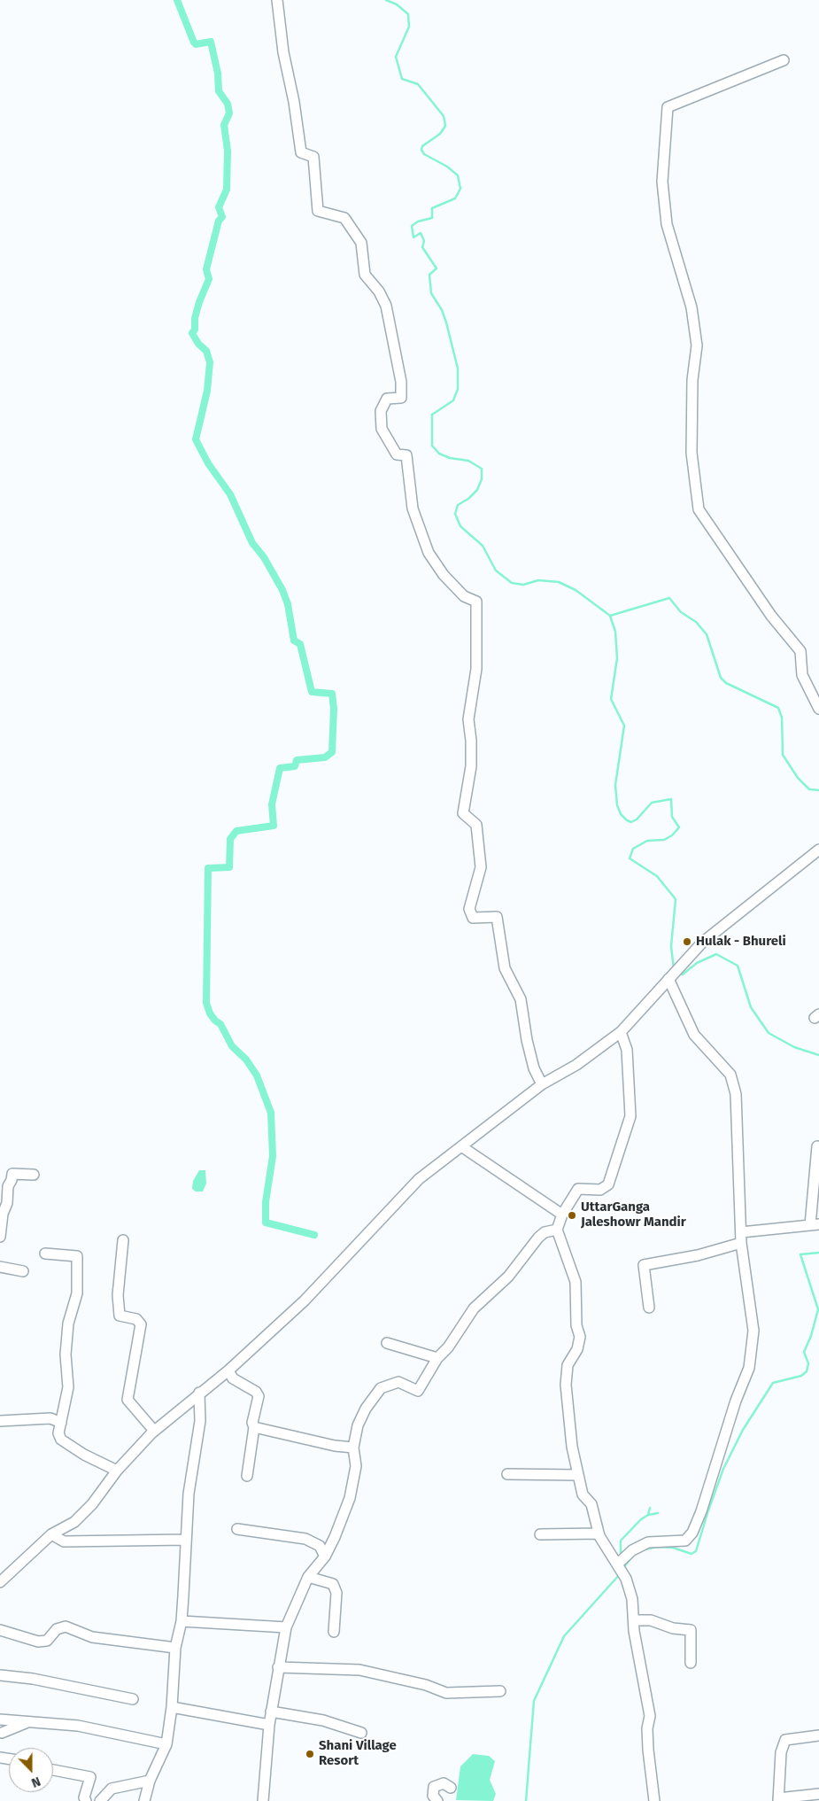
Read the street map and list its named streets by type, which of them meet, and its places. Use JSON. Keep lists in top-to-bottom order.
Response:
{
  "places": ["Hulak - Bhureli", "UttarGanga Jaleshowr Mandir", "Shani Village Resort"],
  "north": "bottom"
}
